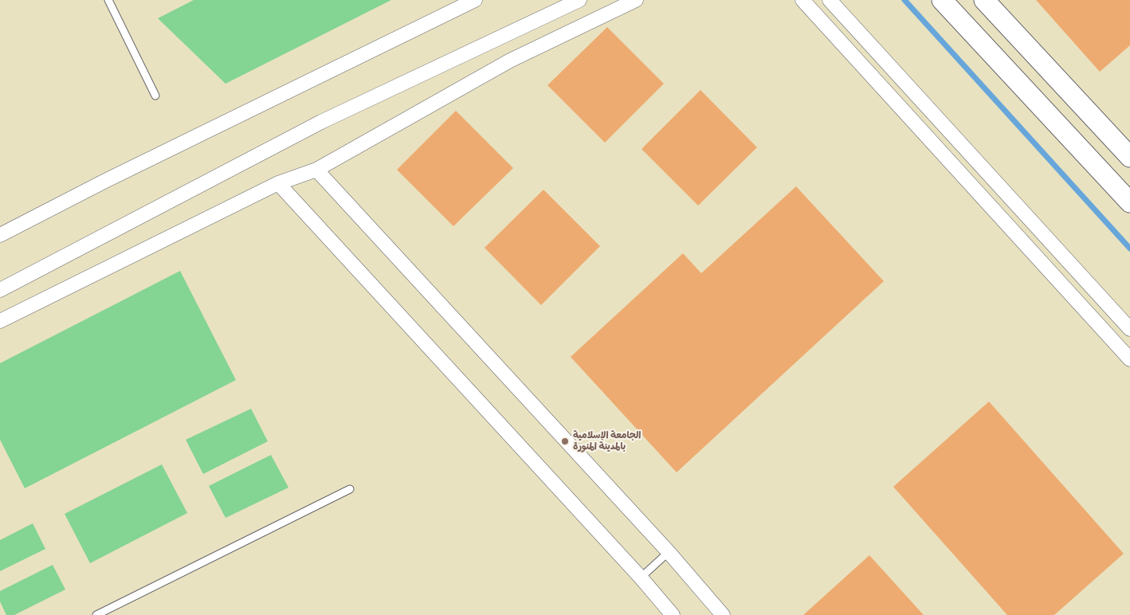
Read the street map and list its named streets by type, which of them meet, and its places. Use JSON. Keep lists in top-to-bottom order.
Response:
{
  "places": ["الجامعة الإسلامية بالمدينة المنورة"]
}
